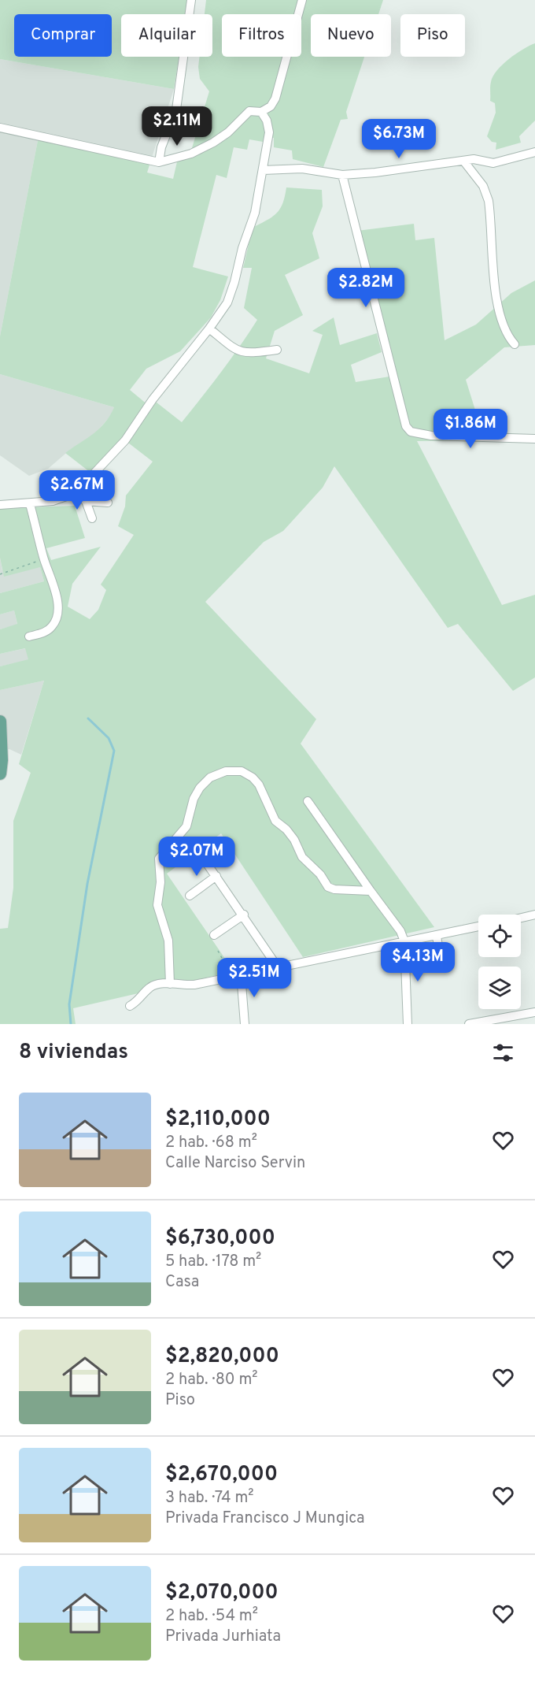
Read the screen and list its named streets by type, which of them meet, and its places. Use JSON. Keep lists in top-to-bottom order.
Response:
{
  "page": {
    "chip": [
      "Comprar",
      "Alquilar",
      "Filtros",
      "Nuevo",
      "Piso"
    ],
    "price": [
      "$2.11M",
      "$6.73M",
      "$2.82M",
      "$1.86M",
      "$2.67M",
      "$2.07M",
      "$4.13M",
      "$2.51M"
    ],
    "heading": "8 viviendas",
    "list": [
      {
        "name": "$2,110,000",
        "note": "2 hab. · 68 m² · Calle Narciso Servin"
      },
      {
        "name": "$6,730,000",
        "note": "5 hab. · 178 m² · Casa"
      },
      {
        "name": "$2,820,000",
        "note": "2 hab. · 80 m² · Piso"
      },
      {
        "name": "$2,670,000",
        "note": "3 hab. · 74 m² · Privada Francisco J Mungica"
      },
      {
        "name": "$2,070,000",
        "note": "2 hab. · 54 m² · Privada Jurhiata"
      }
    ]
  }
}
